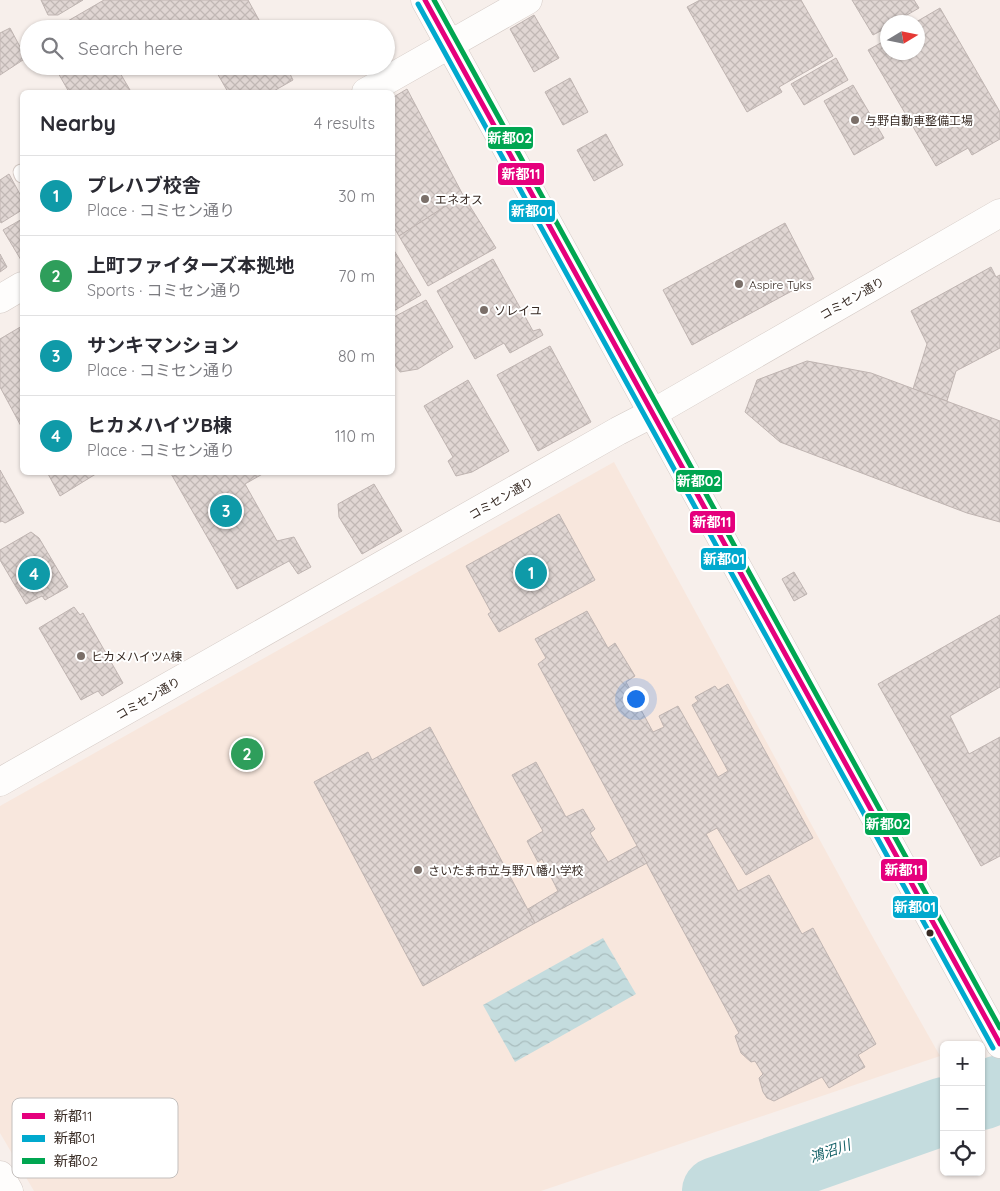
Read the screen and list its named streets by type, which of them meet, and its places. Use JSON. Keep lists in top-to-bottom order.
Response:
{
  "streets": {
    "street": ["コミセン通り"]
  },
  "water": ["鴻沼川"],
  "places": [
    "与野自動車整備工場",
    "エネオス",
    "Aspire Tyks",
    "ソレイユ",
    "ヒカメハイツA棟",
    "さいたま市立与野八幡小学校"
  ],
  "lines": ["transit line 新都11", "transit line 新都02", "transit line 新都01"],
  "legend": ["新都11", "新都01", "新都02"],
  "north": "right",
  "page": {
    "search": "Search here",
    "heading": ["Nearby", "4 results"],
    "list": [
      {
        "mark": "1",
        "name": "プレハブ校舎",
        "note": "Place · コミセン通り",
        "value": "30 m"
      },
      {
        "mark": "2",
        "name": "上町ファイターズ本拠地",
        "note": "Sports · コミセン通り",
        "value": "70 m"
      },
      {
        "mark": "3",
        "name": "サンキマンション",
        "note": "Place · コミセン通り",
        "value": "80 m"
      },
      {
        "mark": "4",
        "name": "ヒカメハイツB棟",
        "note": "Place · コミセン通り",
        "value": "110 m"
      }
    ],
    "pins": [
      "3",
      "1",
      "4",
      "2"
    ],
    "map_buttons": ["+", "−"]
  }
}
